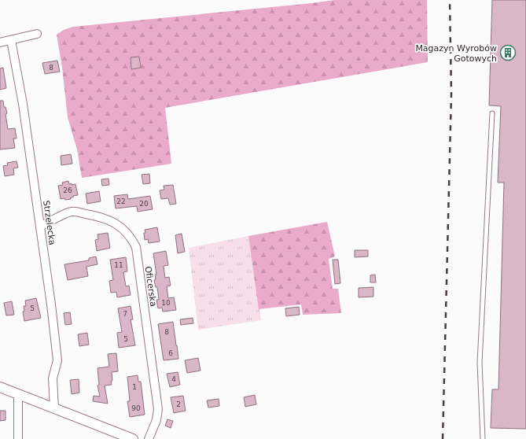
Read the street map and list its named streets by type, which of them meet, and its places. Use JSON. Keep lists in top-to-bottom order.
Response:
{
  "streets": {
    "street": ["Strzelecka", "Oficerska"]
  },
  "crossings": [
    ["Strzelecka", "Oficerska"]
  ],
  "places": {
    "building": ["Magazyn Wyrobów Gotowych"]
  },
  "house_numbers": [
    "8",
    "26",
    "22",
    "20",
    "11",
    "10",
    "5",
    "7",
    "8",
    "5",
    "6",
    "4",
    "1",
    "2",
    "90"
  ]
}
